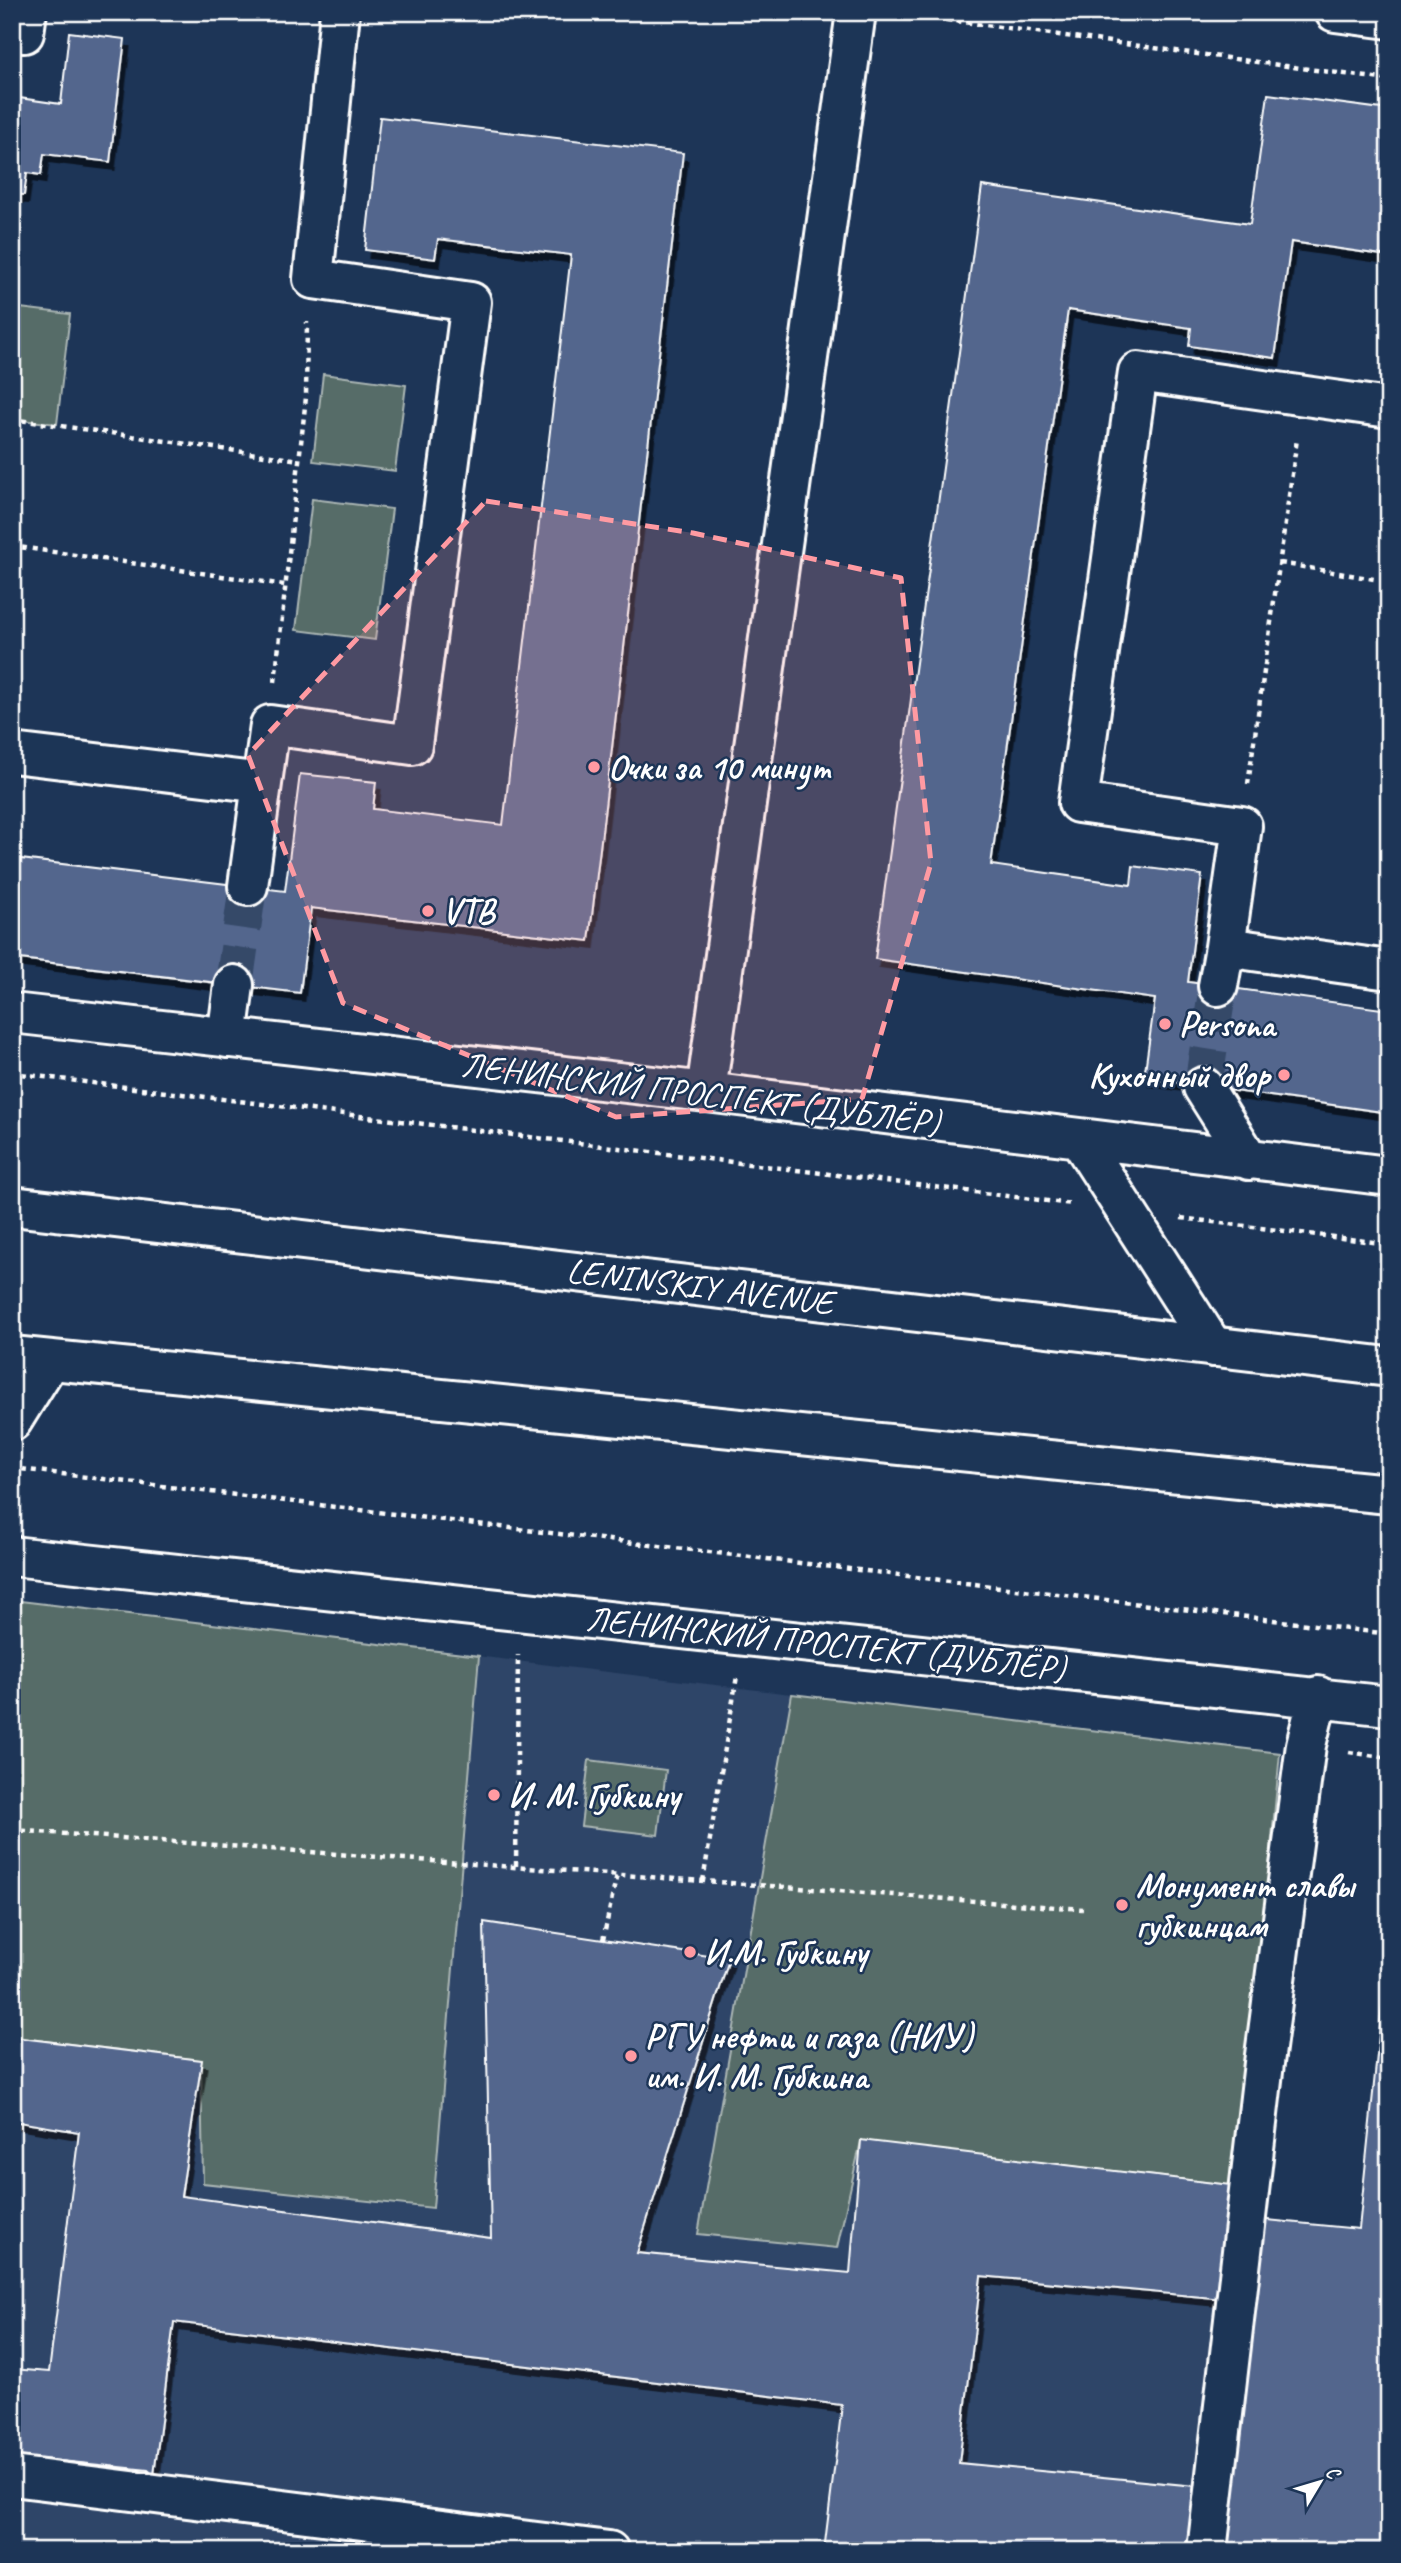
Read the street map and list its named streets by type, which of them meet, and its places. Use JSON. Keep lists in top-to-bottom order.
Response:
{
  "streets": {
    "street": ["ЛЕНИНСКИЙ ПРОСПЕКТ (ДУБЛЁР)", "LENINSKIY AVENUE"]
  },
  "places": [
    "Очки за 10 минут",
    "VTB",
    "Persona",
    "Кухонный двор",
    "И. М. Губкину",
    "Монумент славы губкинцам",
    "И.М. Губкину",
    "РГУ нефти и газа (НИУ) им. И. М. Губкина"
  ],
  "north": "top right"
}
